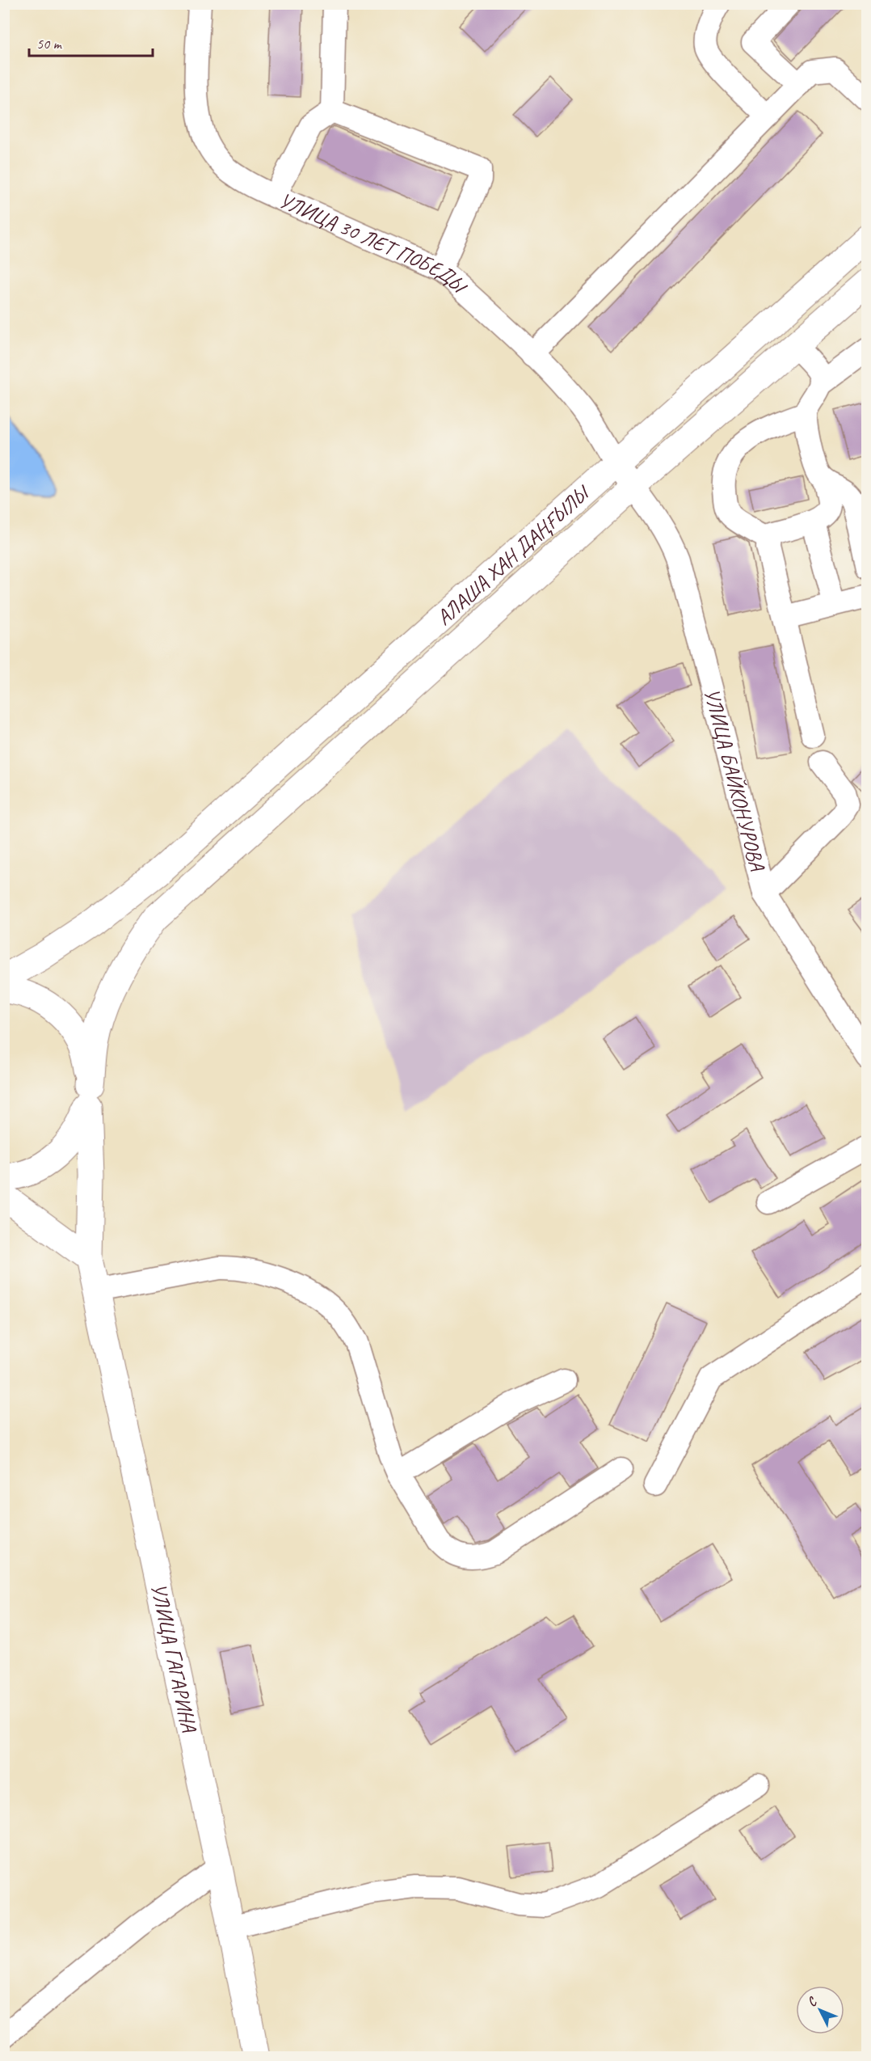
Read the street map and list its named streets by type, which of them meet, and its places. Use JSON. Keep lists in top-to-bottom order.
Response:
{
  "streets": {
    "main road": ["АЛАША ХАН ДАҢҒЫЛЫ", "УЛИЦА ГАГАРИНА"],
    "street": ["УЛИЦА 30 ЛЕТ ПОБЕДЫ", "УЛИЦА БАЙКОНУРОВА"]
  },
  "crossings": [
    ["УЛИЦА 30 ЛЕТ ПОБЕДЫ", "АЛАША ХАН ДАҢҒЫЛЫ"],
    ["УЛИЦА 30 ЛЕТ ПОБЕДЫ", "УЛИЦА БАЙКОНУРОВА"],
    ["АЛАША ХАН ДАҢҒЫЛЫ", "УЛИЦА БАЙКОНУРОВА"],
    ["АЛАША ХАН ДАҢҒЫЛЫ", "УЛИЦА ГАГАРИНА"]
  ],
  "scale_bar": "50 m",
  "north": "top left"
}
